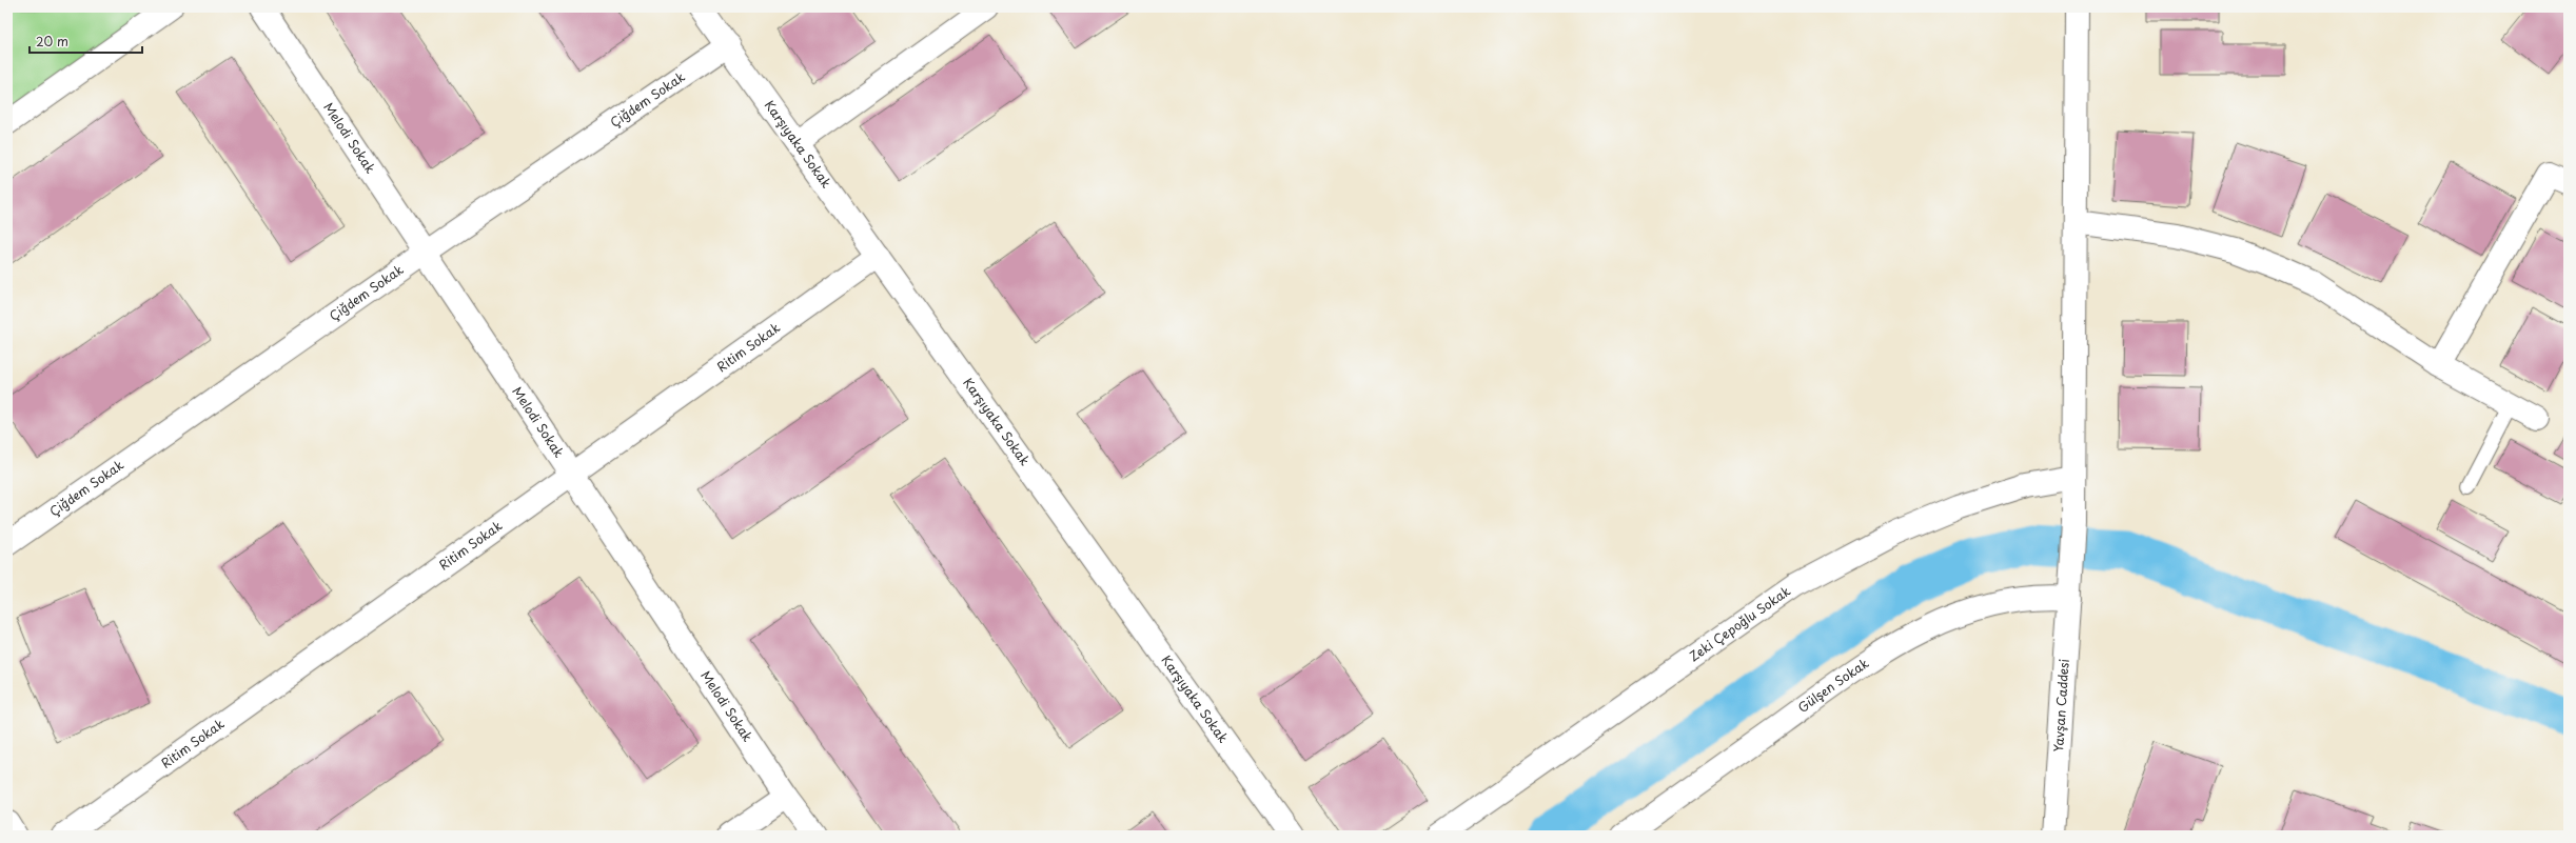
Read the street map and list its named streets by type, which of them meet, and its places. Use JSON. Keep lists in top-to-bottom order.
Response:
{
  "streets": {
    "street": [
      "Çiğdem Sokak",
      "Melodi Sokak",
      "Karşıyaka Sokak",
      "Ritim Sokak",
      "Zeki Çepoğlu Sokak",
      "Gülşen Sokak",
      "Yavşan Caddesi"
    ]
  },
  "crossings": [
    ["Çiğdem Sokak", "Melodi Sokak"],
    ["Çiğdem Sokak", "Karşıyaka Sokak"],
    ["Melodi Sokak", "Ritim Sokak"],
    ["Karşıyaka Sokak", "Ritim Sokak"],
    ["Zeki Çepoğlu Sokak", "Yavşan Caddesi"],
    ["Gülşen Sokak", "Yavşan Caddesi"]
  ],
  "scale_bar": "20 m"
}
